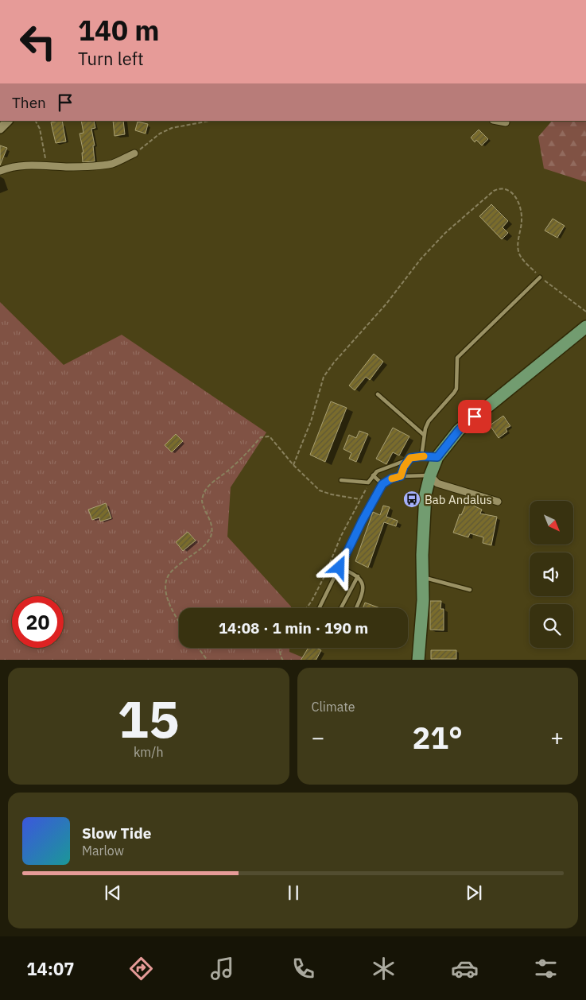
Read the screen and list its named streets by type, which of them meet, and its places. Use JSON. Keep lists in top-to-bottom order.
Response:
{
  "places": {
    "bus stop": ["Bab Andalus"]
  },
  "north": "bottom right",
  "page": {
    "turn": ["140 m", "Turn left"],
    "then": "Then",
    "limit": "20",
    "trip": "14:08 · 1 min · 190 m",
    "tile": [
      ["15", "km/h"],
      "Climate"
    ],
    "heat": ["−", "21°", "+"],
    "song": ["Slow Tide", "Marlow"],
    "tabs": "14:07"
  }
}
